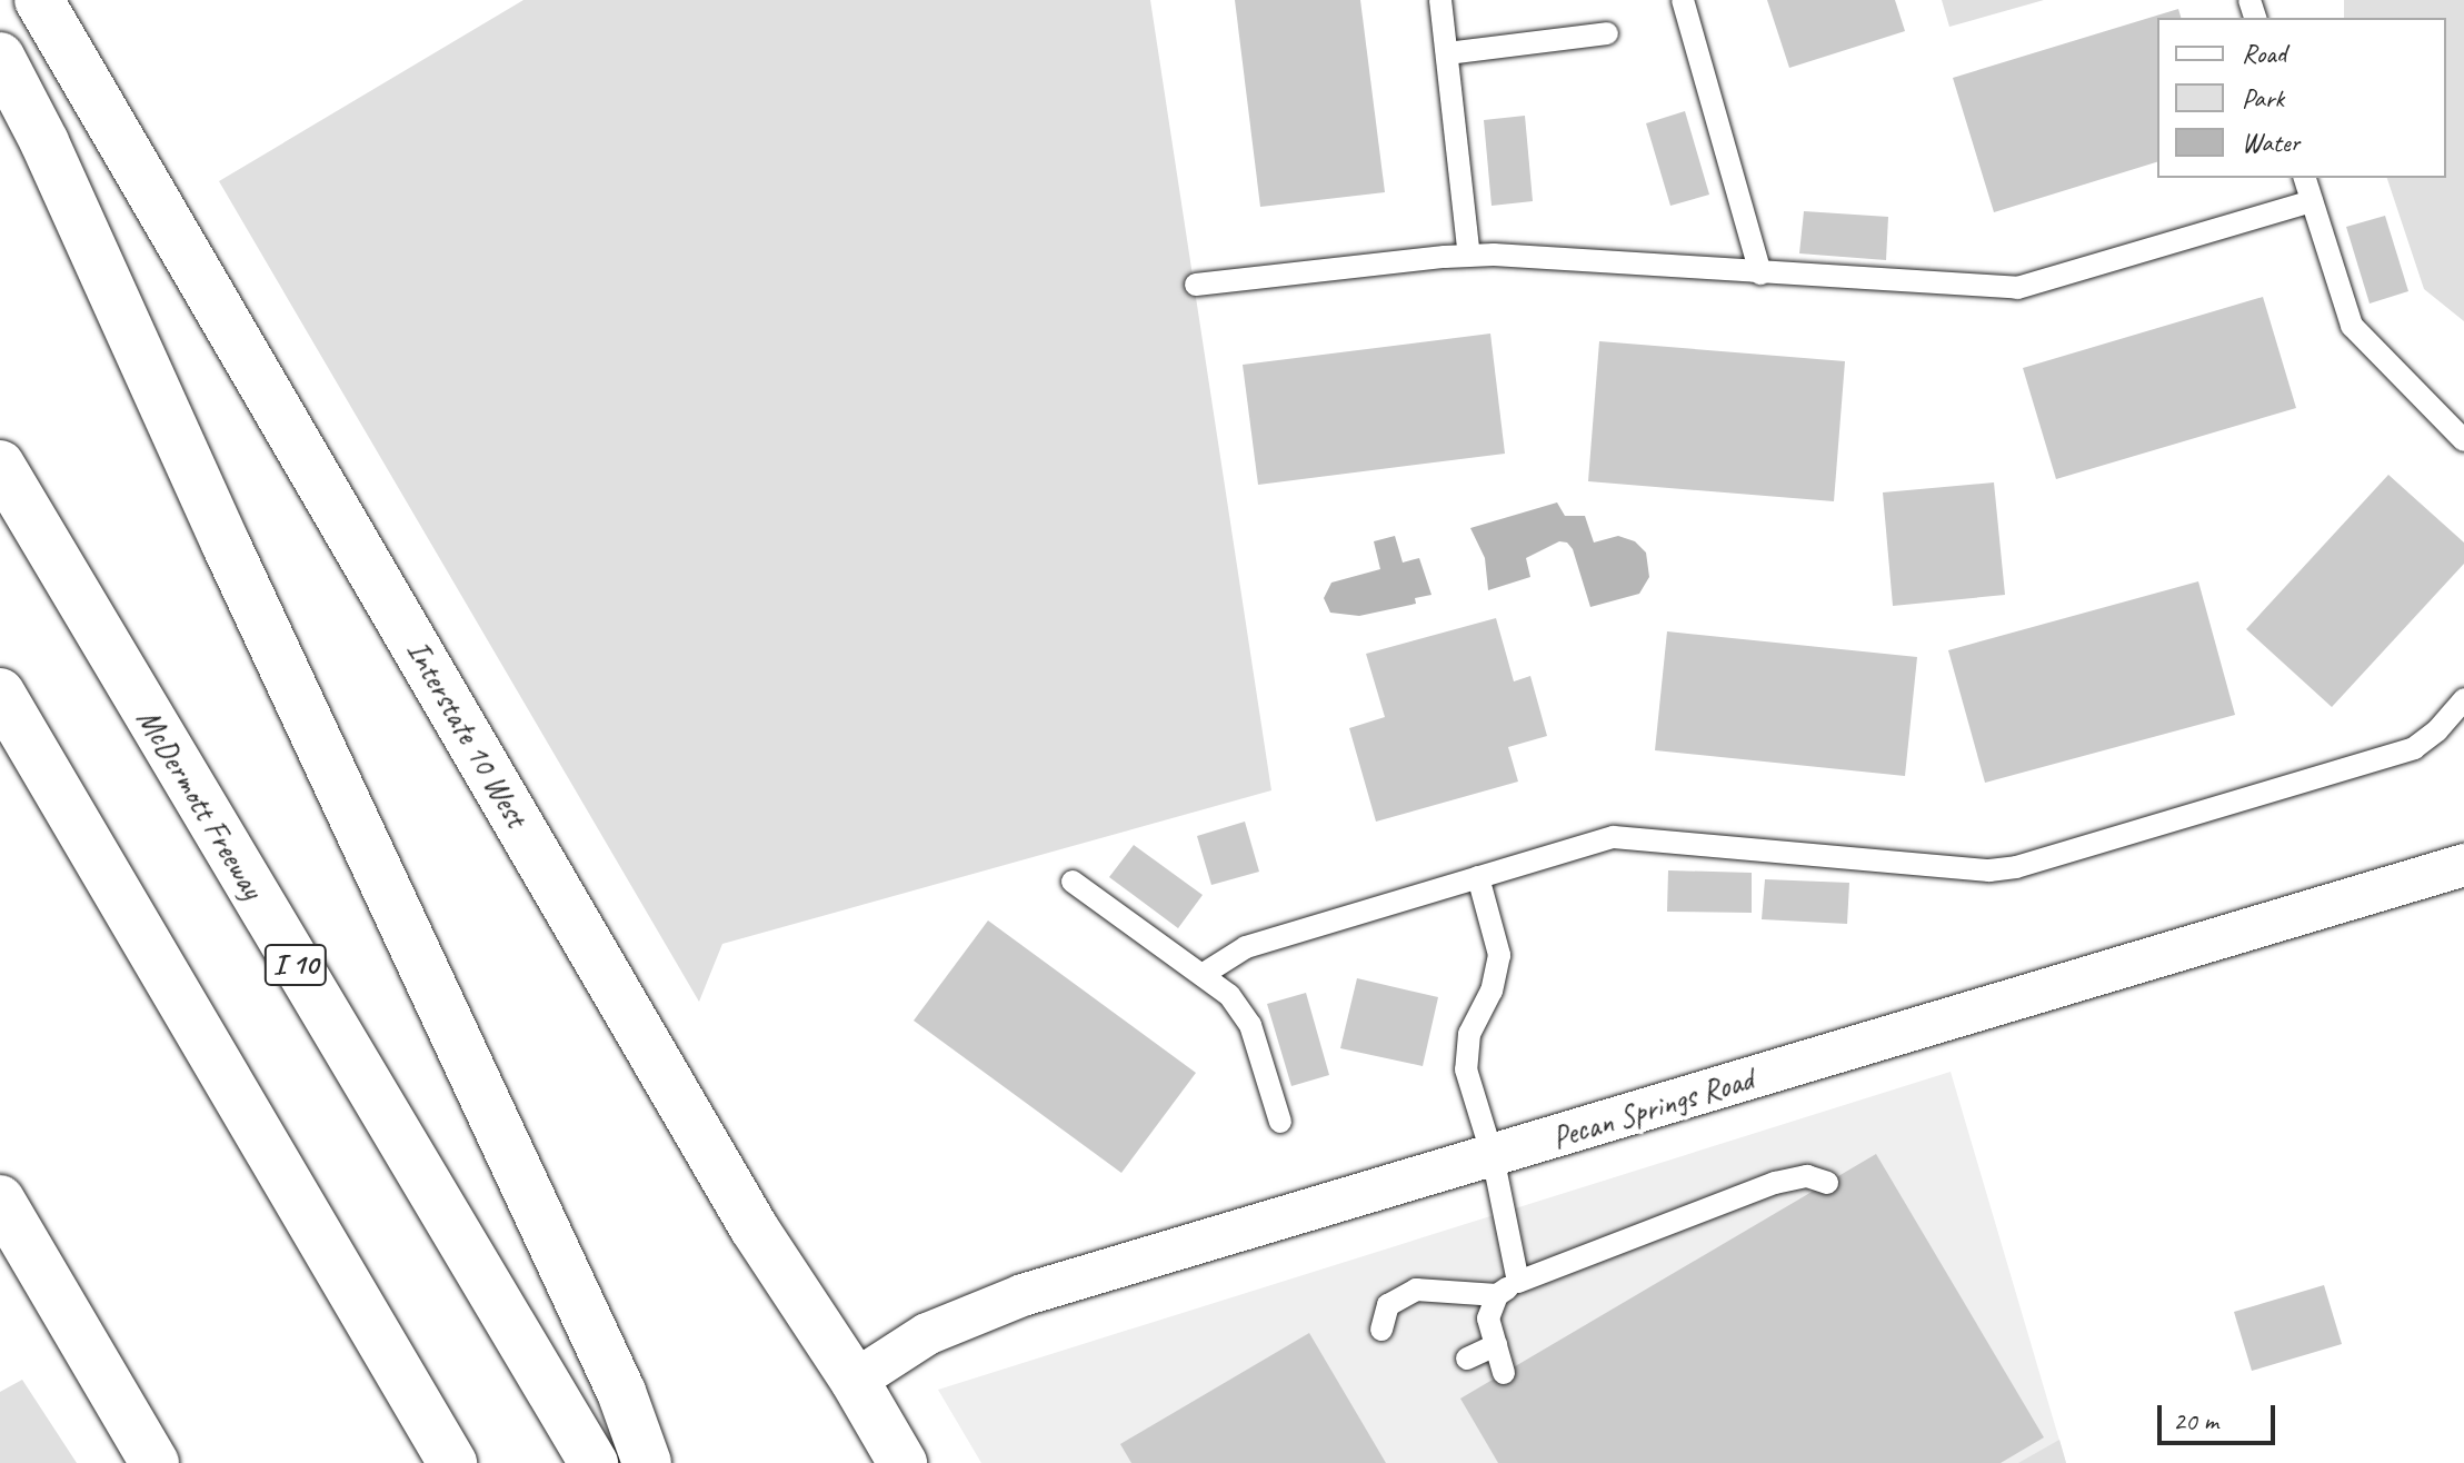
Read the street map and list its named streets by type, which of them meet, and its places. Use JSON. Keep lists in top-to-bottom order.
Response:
{
  "streets": {
    "main road": ["Interstate 10 West", "McDermott Freeway", "I 10"],
    "street": ["Pecan Springs Road"]
  },
  "crossings": [
    ["Interstate 10 West", "Pecan Springs Road"]
  ],
  "legend": ["Road", "Park", "Water"],
  "scale_bar": "20 m"
}
